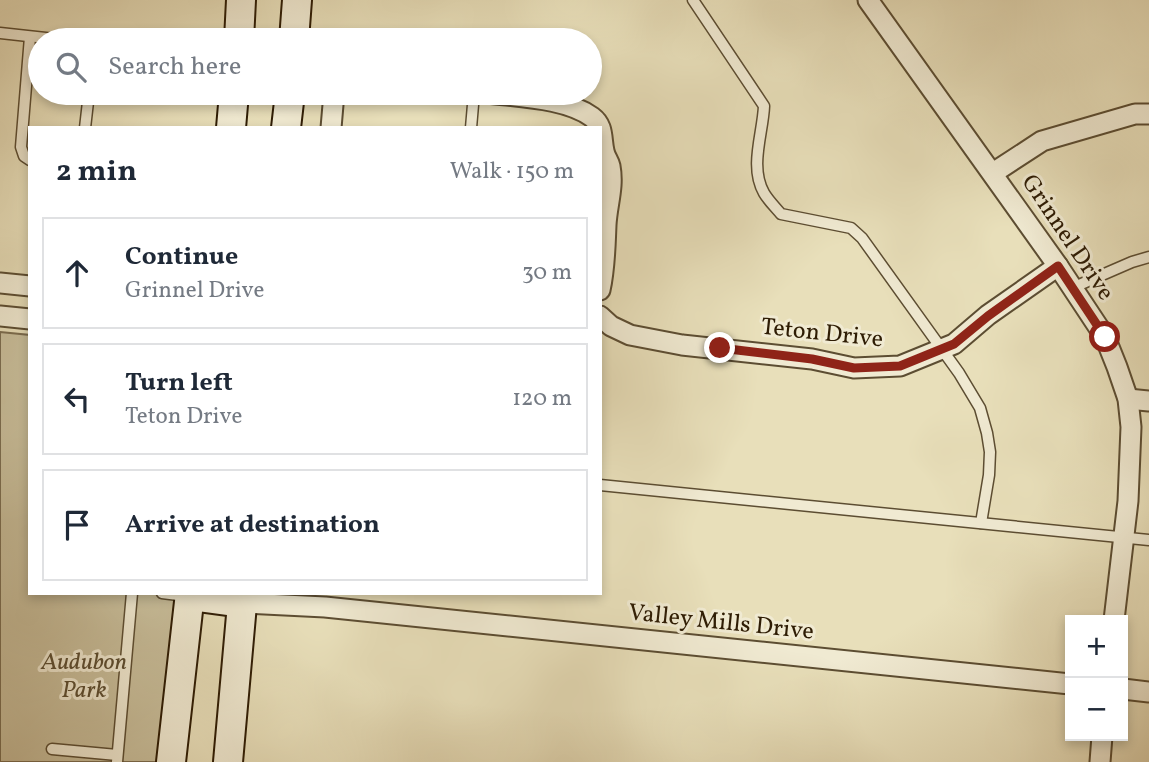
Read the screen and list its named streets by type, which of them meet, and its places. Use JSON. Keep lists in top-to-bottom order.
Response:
{
  "streets": {
    "street": ["Grinnel Drive", "Teton Drive", "Valley Mills Drive"]
  },
  "crossings": [
    ["Grinnel Drive", "Teton Drive"]
  ],
  "parks": ["Audubon Park"],
  "page": {
    "search": "Search here",
    "heading": ["2 min", "Walk · 150 m"],
    "list": [
      ["Continue", "Grinnel Drive", "30 m"],
      ["Turn left", "Teton Drive", "120 m"],
      "Arrive at destination"
    ],
    "map_buttons": ["+", "−"]
  }
}
